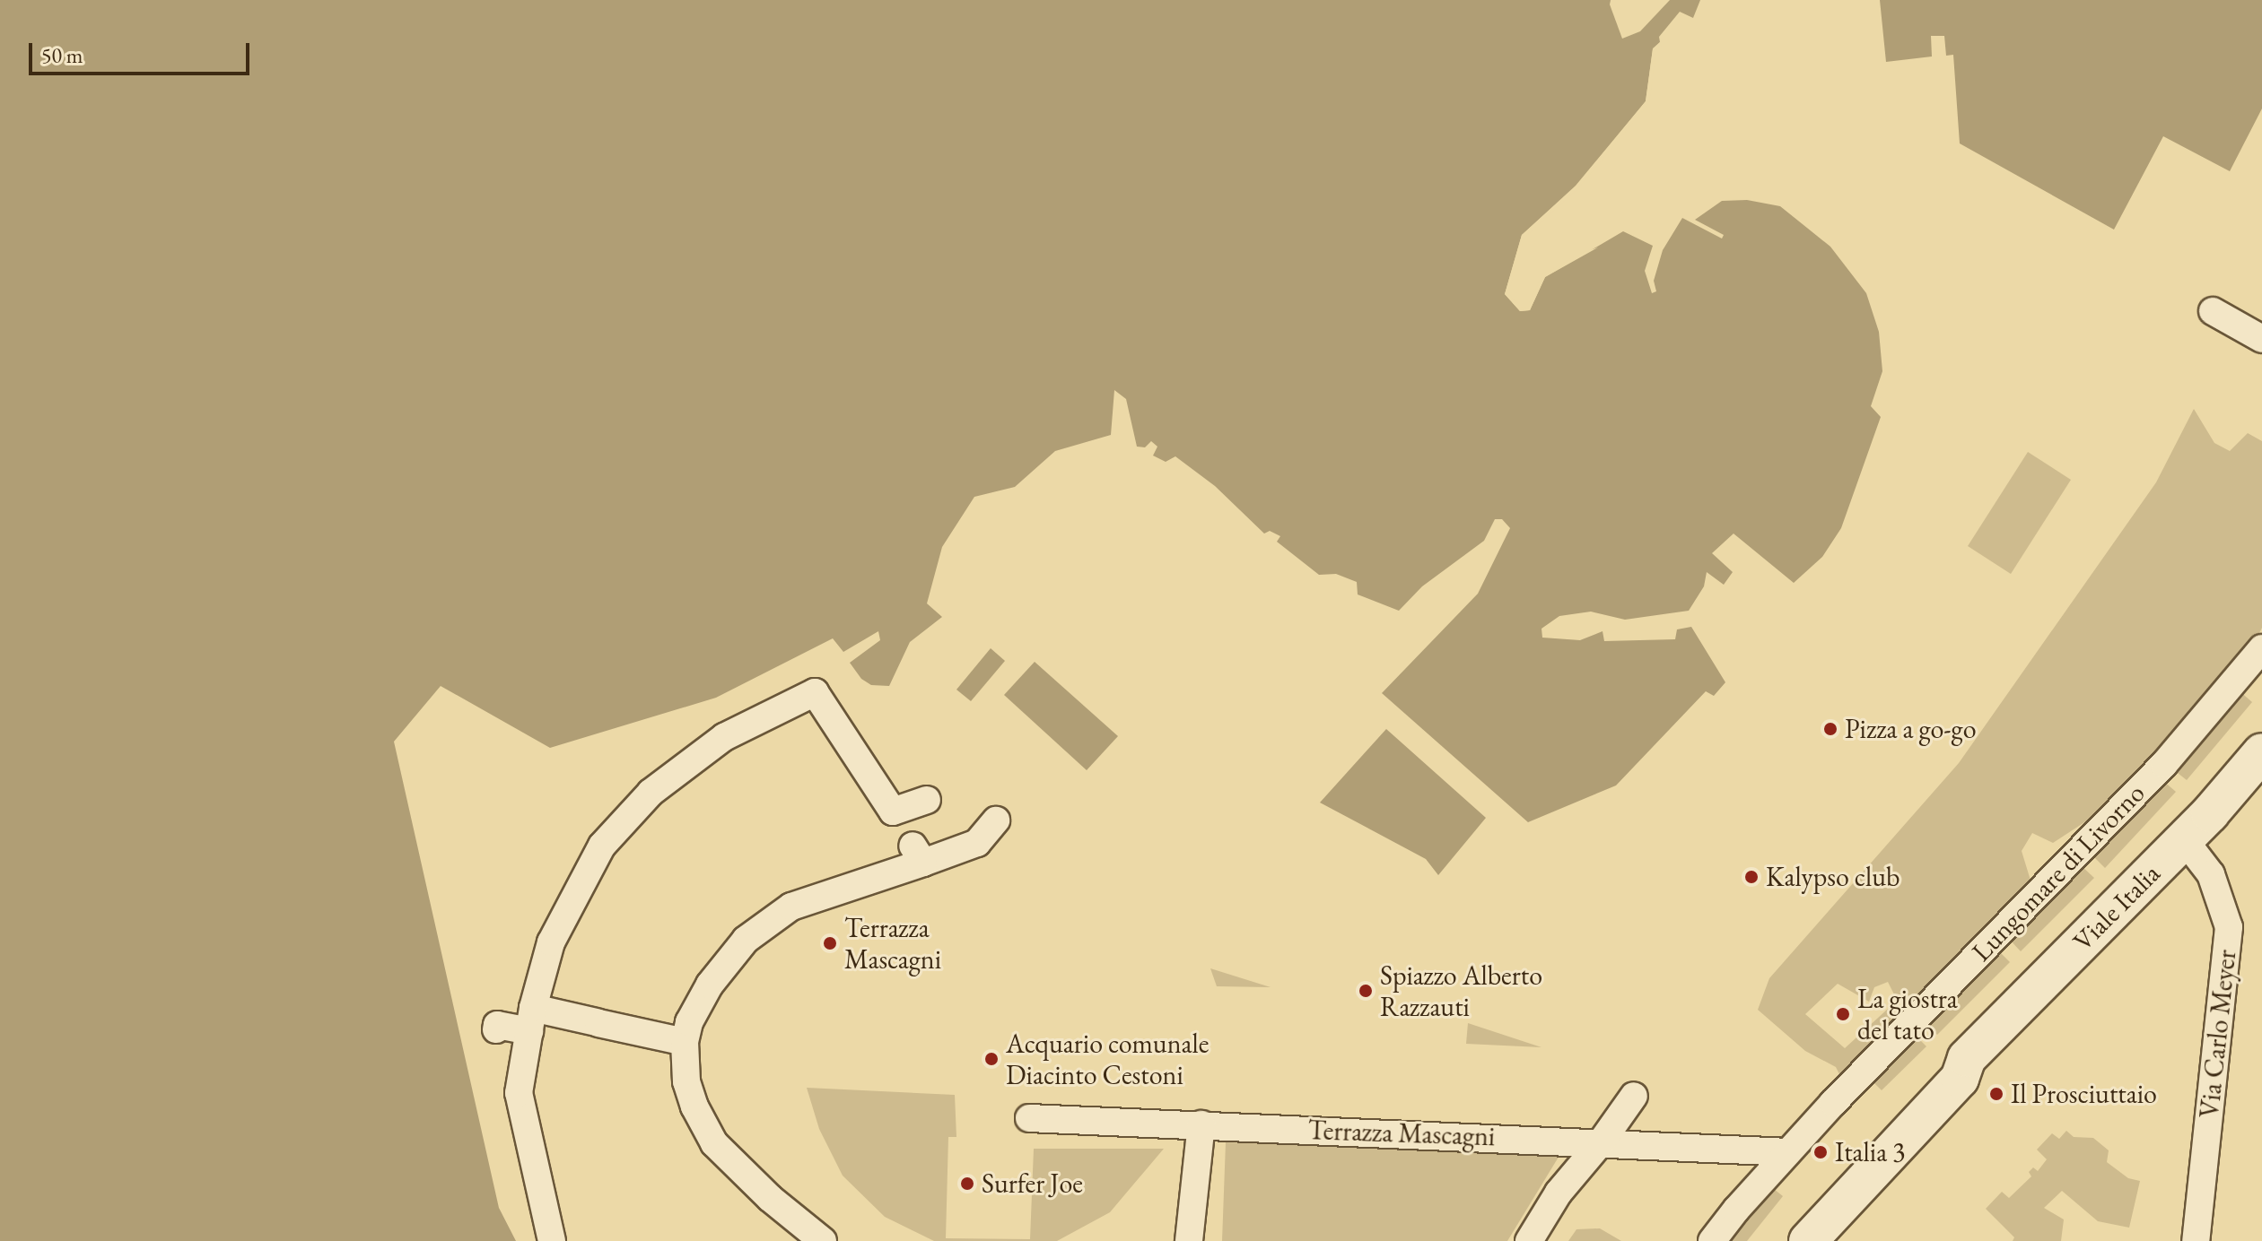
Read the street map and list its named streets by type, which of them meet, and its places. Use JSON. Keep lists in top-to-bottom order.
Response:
{
  "streets": {
    "main road": ["Viale Italia"],
    "street": ["Lungomare di Livorno", "Via Carlo Meyer", "Terrazza Mascagni"]
  },
  "crossings": [
    ["Lungomare di Livorno", "Terrazza Mascagni"],
    ["Viale Italia", "Via Carlo Meyer"]
  ],
  "places": [
    "Pizza a go-go",
    "Kalypso club",
    "Terrazza Mascagni",
    "Spiazzo Alberto Razzauti",
    "La giostra del tato",
    "Acquario comunale Diacinto Cestoni",
    "Il Prosciuttaio",
    "Italia 3",
    "Surfer Joe"
  ],
  "scale_bar": "50 m"
}
